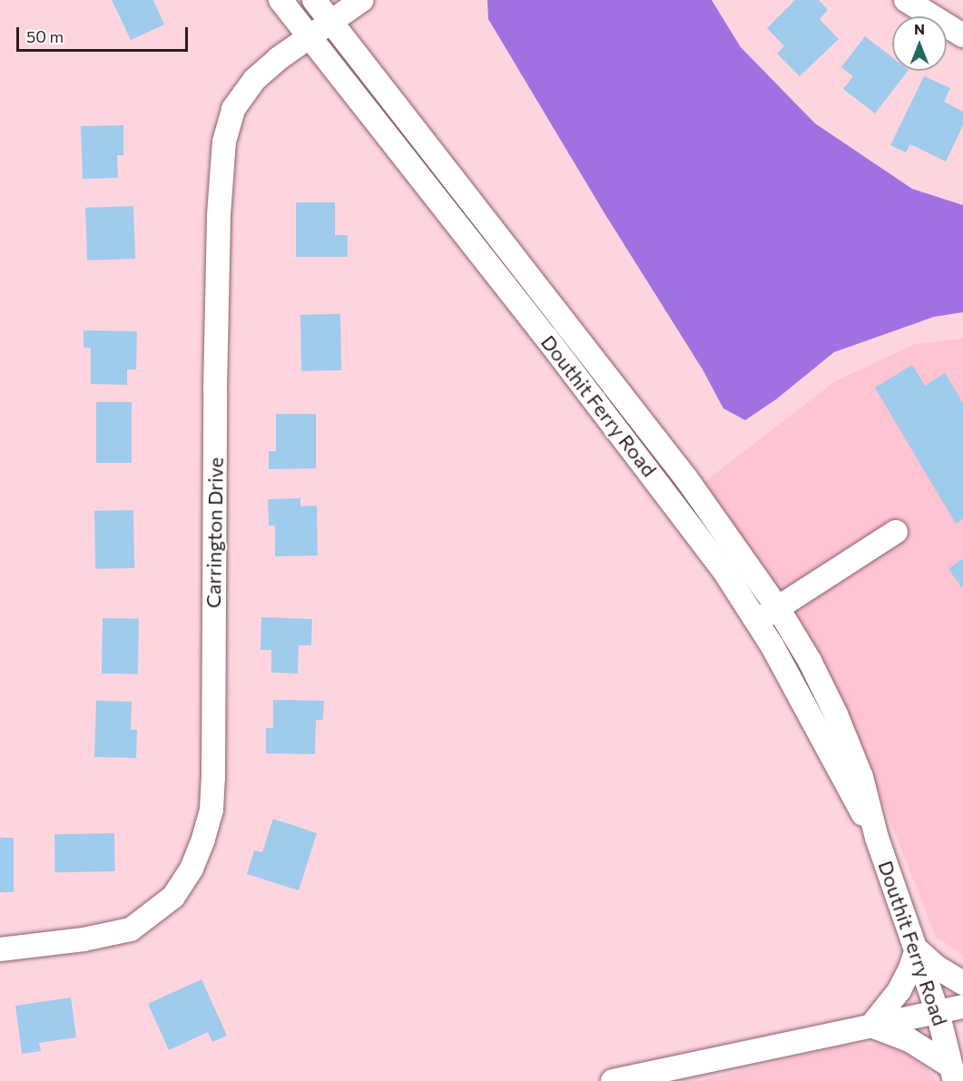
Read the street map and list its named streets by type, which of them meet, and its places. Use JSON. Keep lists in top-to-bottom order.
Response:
{
  "streets": {
    "street": ["Douthit Ferry Road", "Carrington Drive"]
  },
  "crossings": [
    ["Douthit Ferry Road", "Carrington Drive"]
  ],
  "scale_bar": "50 m",
  "north": "top"
}
